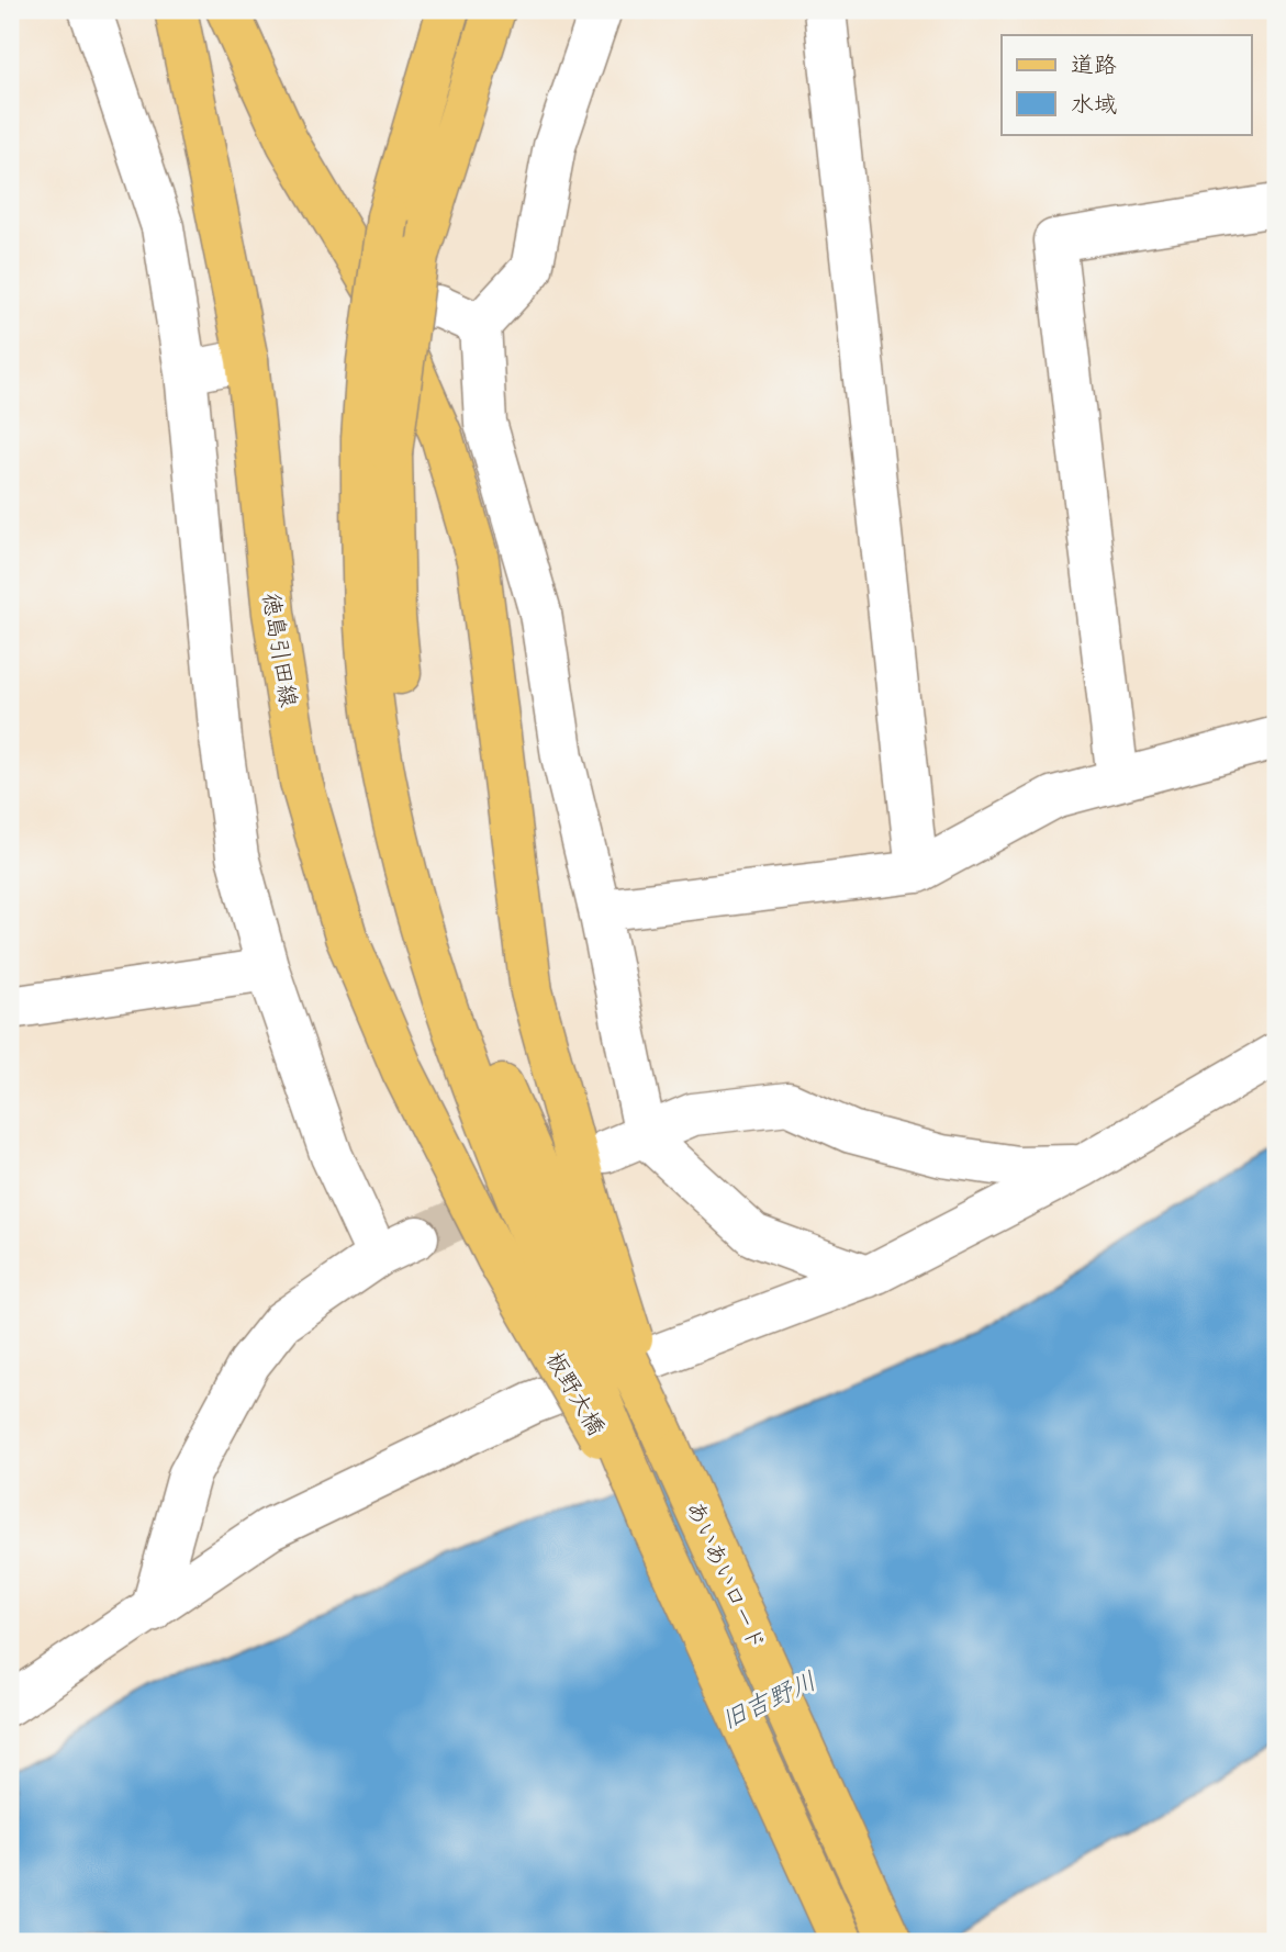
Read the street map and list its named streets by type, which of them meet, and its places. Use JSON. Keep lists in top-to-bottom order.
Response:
{
  "streets": {
    "main road": ["徳島引田線", "あいあいロード"]
  },
  "crossings": [
    ["徳島引田線", "あいあいロード"]
  ],
  "water": ["旧吉野川"],
  "legend": ["道路", "水域"]
}
